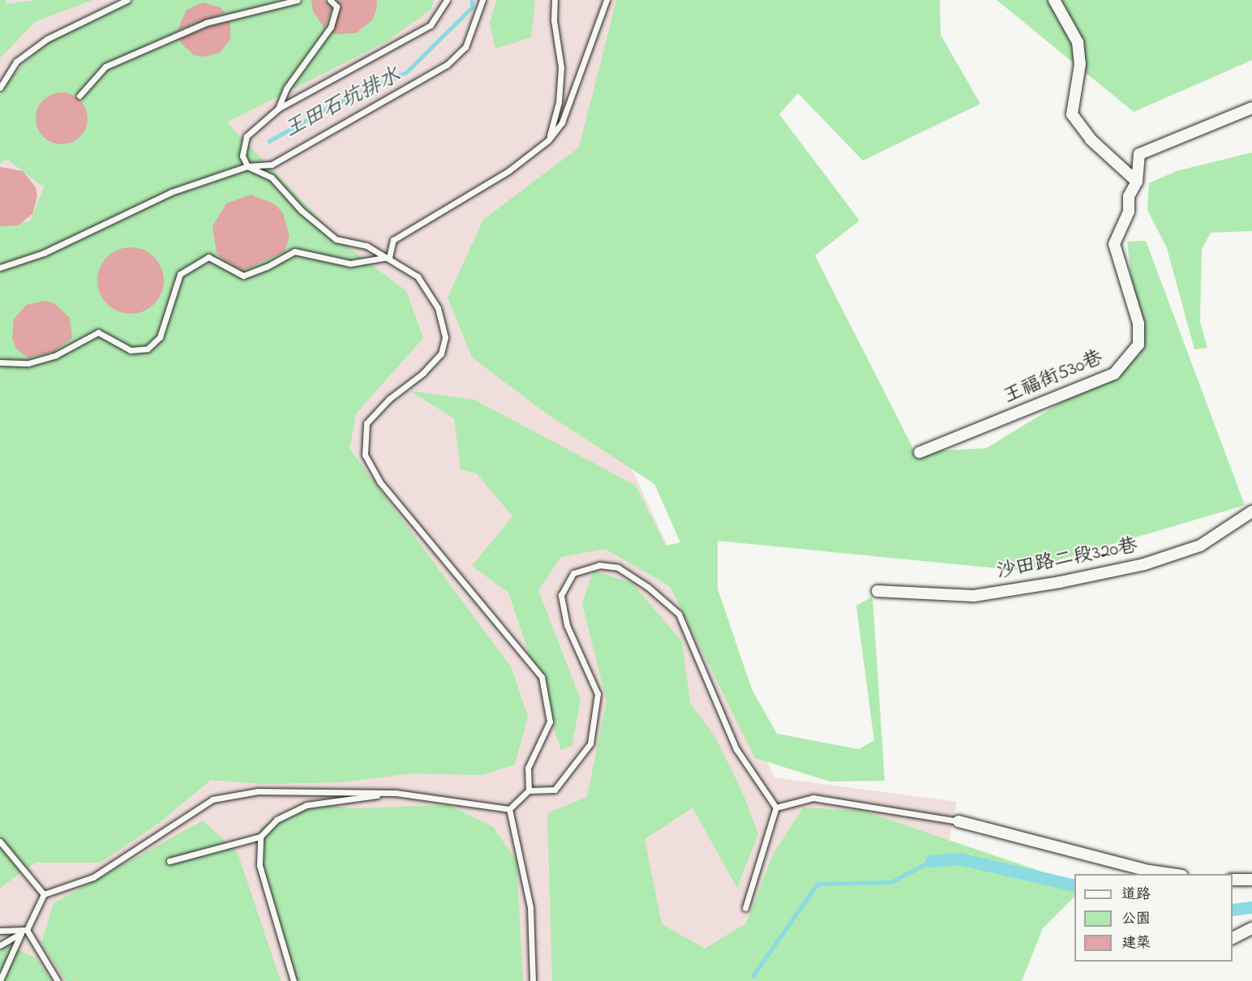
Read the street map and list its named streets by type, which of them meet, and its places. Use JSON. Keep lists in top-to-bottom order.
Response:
{
  "streets": {
    "street": ["王福街530巷", "沙田路二段320巷"]
  },
  "water": ["王田石坑排水"],
  "legend": ["道路", "公園", "建築"]
}
